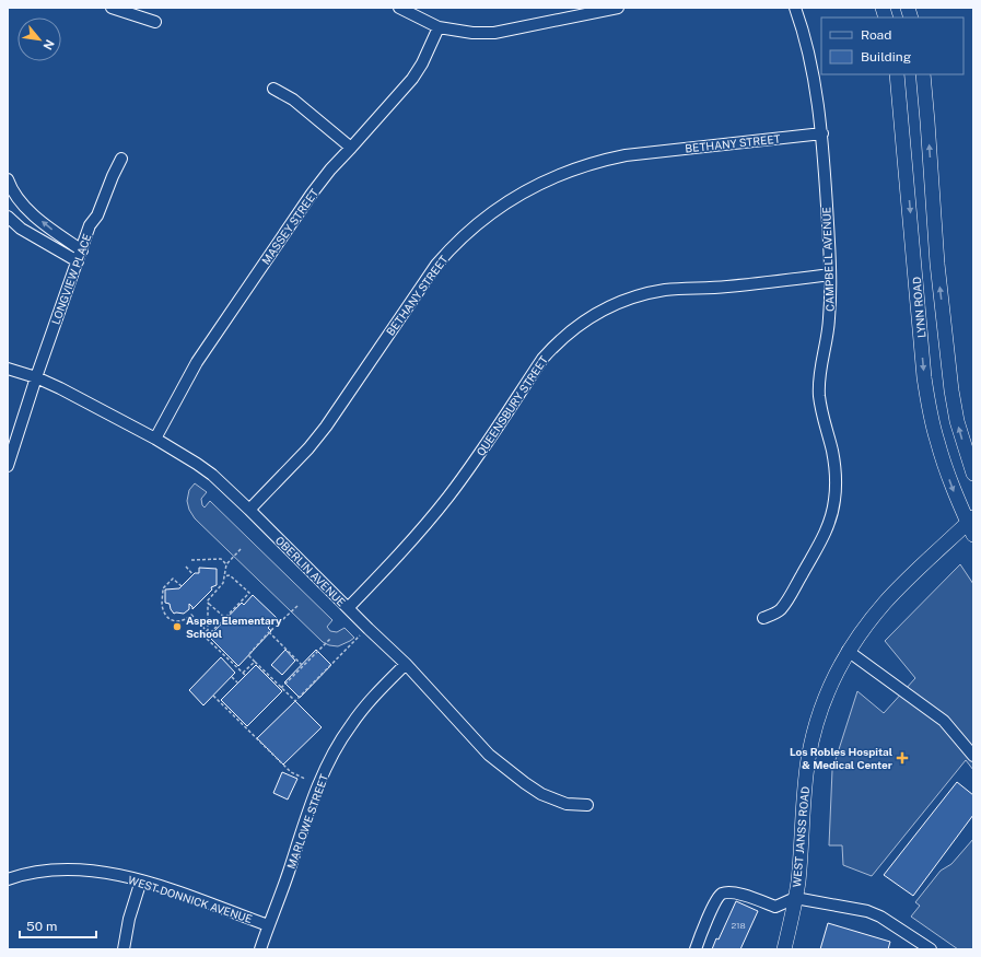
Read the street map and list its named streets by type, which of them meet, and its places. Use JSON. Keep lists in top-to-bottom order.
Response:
{
  "streets": {
    "main road": ["LYNN ROAD", "WEST JANSS ROAD"],
    "street": [
      "BETHANY STREET",
      "MASSEY STREET",
      "CAMPBELL AVENUE",
      "LONGVIEW PLACE",
      "QUEENSBURY STREET",
      "OBERLIN AVENUE",
      "MARLOWE STREET",
      "WEST DONNICK AVENUE"
    ]
  },
  "crossings": [
    ["BETHANY STREET", "CAMPBELL AVENUE"],
    ["BETHANY STREET", "OBERLIN AVENUE"],
    ["MASSEY STREET", "OBERLIN AVENUE"],
    ["CAMPBELL AVENUE", "QUEENSBURY STREET"],
    ["LONGVIEW PLACE", "OBERLIN AVENUE"],
    ["LYNN ROAD", "WEST JANSS ROAD"],
    ["QUEENSBURY STREET", "OBERLIN AVENUE"],
    ["OBERLIN AVENUE", "MARLOWE STREET"],
    ["MARLOWE STREET", "WEST DONNICK AVENUE"]
  ],
  "places": {
    "other": ["Aspen Elementary School"],
    "health": ["Los Robles Hospital & Medical Center"]
  },
  "house_numbers": ["218"],
  "legend": ["Road", "Building"],
  "scale_bar": "50 m",
  "north": "bottom right"
}
